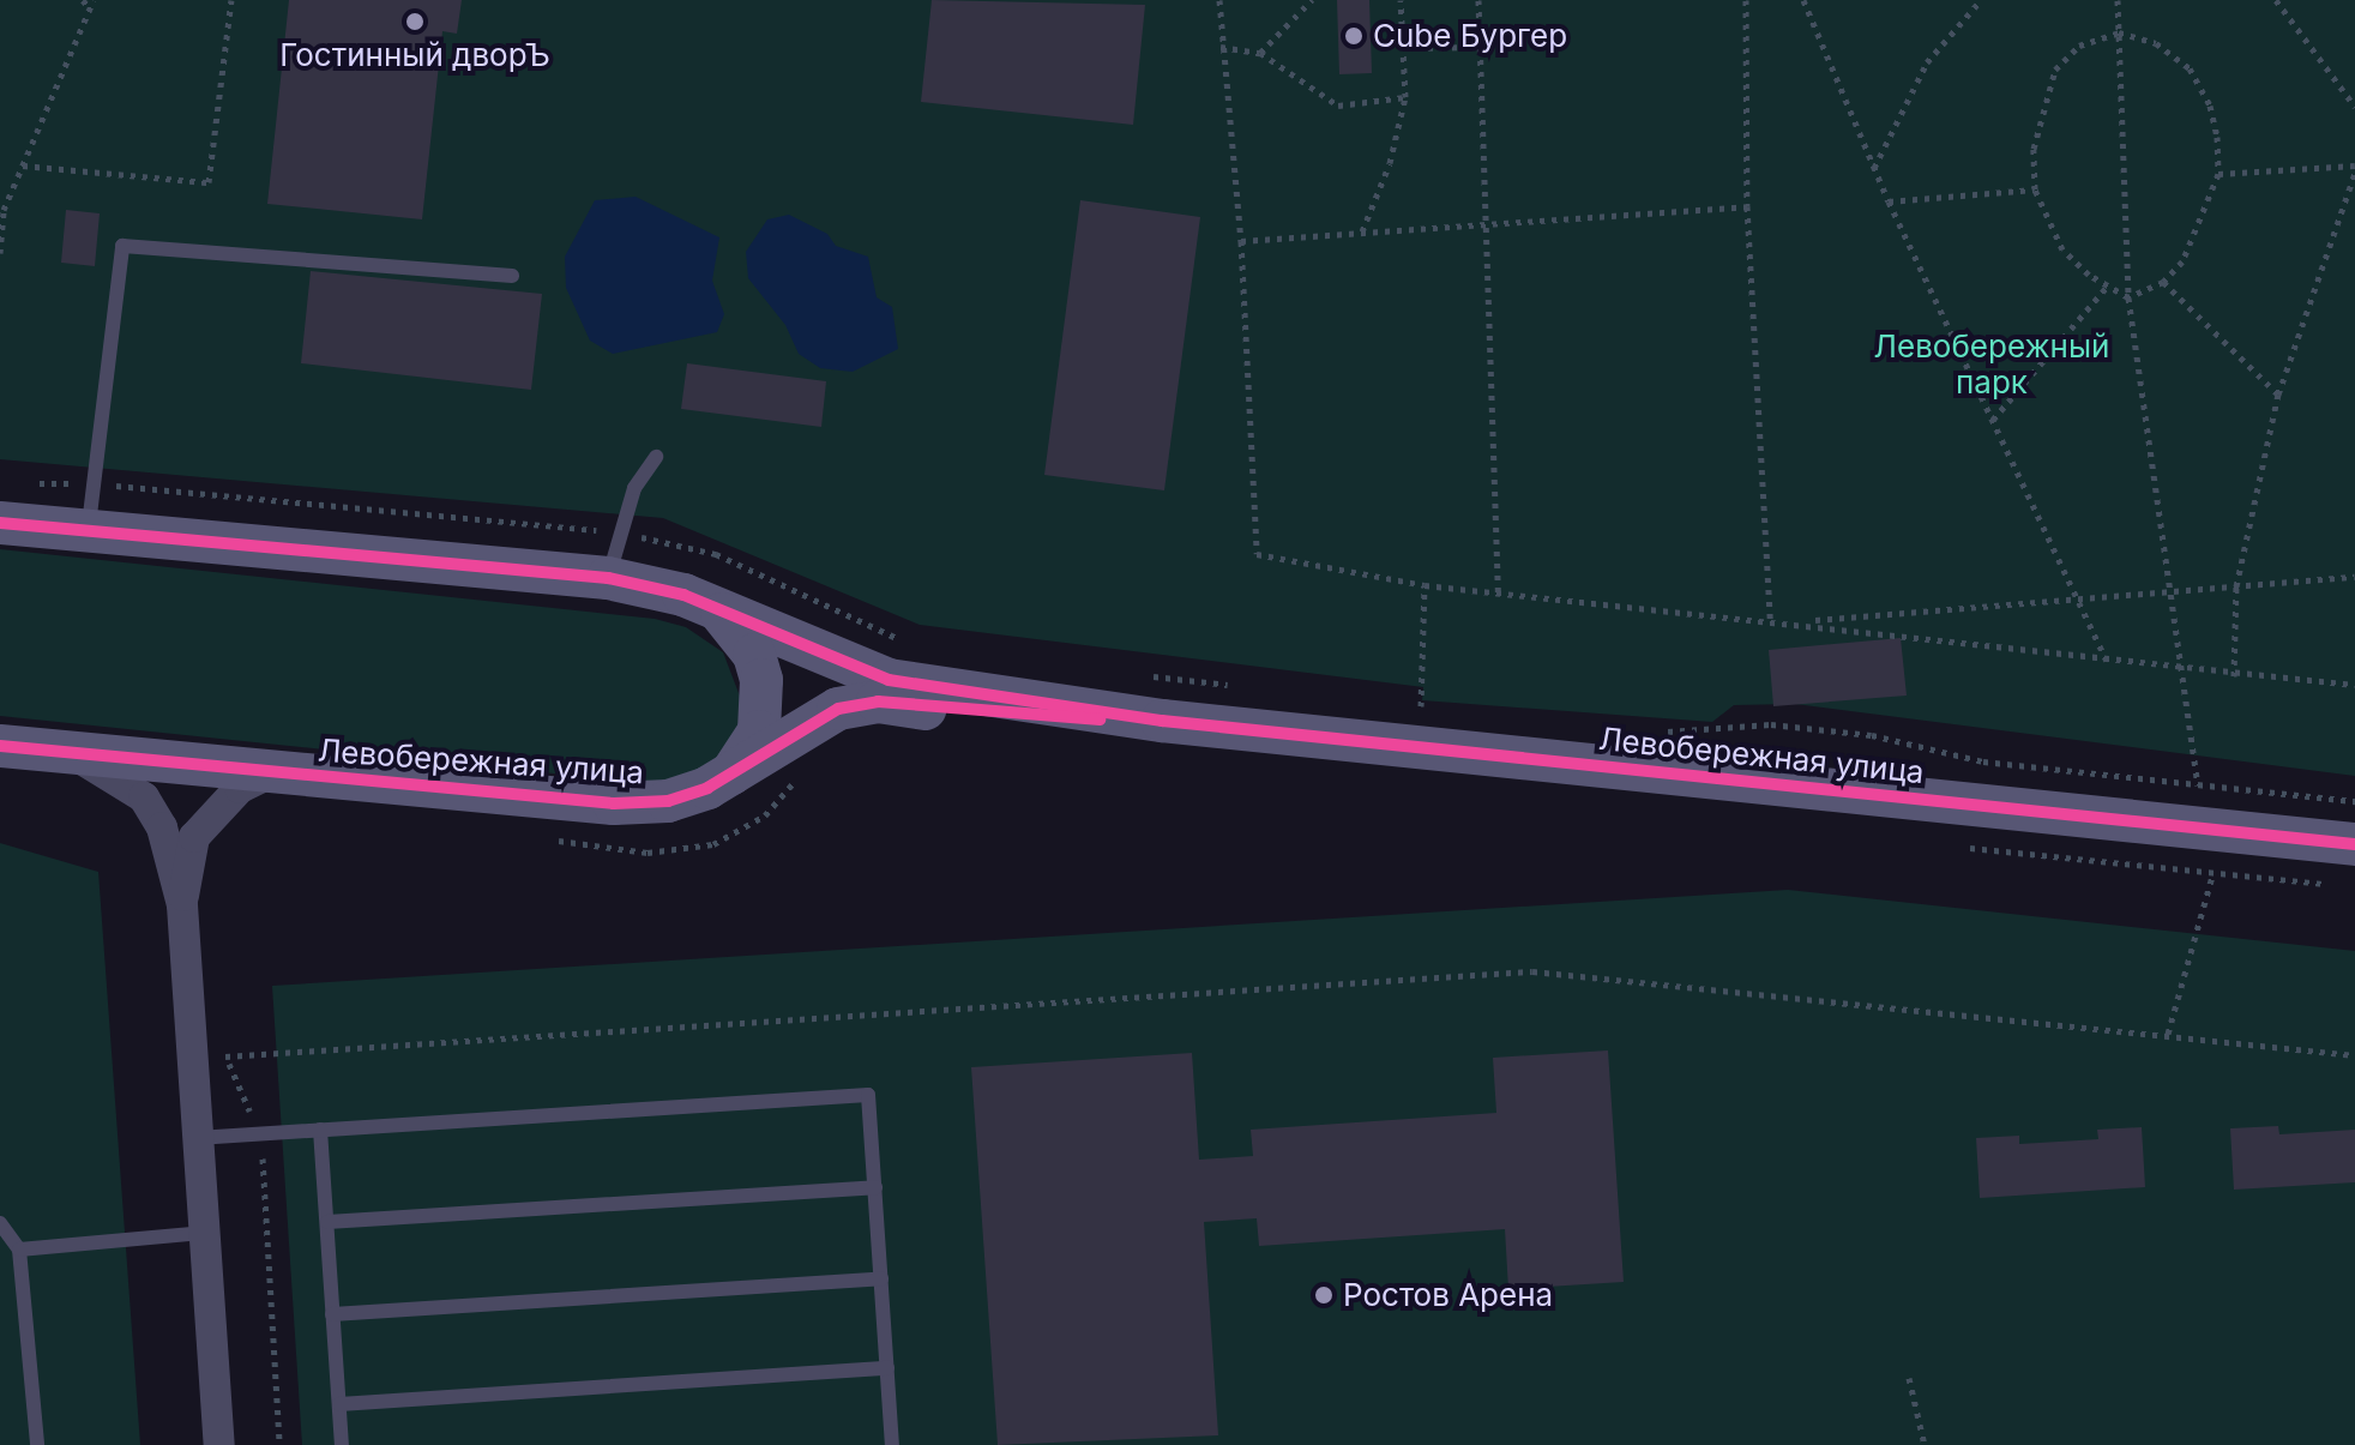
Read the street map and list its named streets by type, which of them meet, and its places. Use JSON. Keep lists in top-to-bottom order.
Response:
{
  "streets": {
    "main road": ["Левобережная улица"]
  },
  "parks": ["Левобережный парк"],
  "places": ["Гостинный дворЪ", "Cube Бургер", "Ростов Арена"]
}
